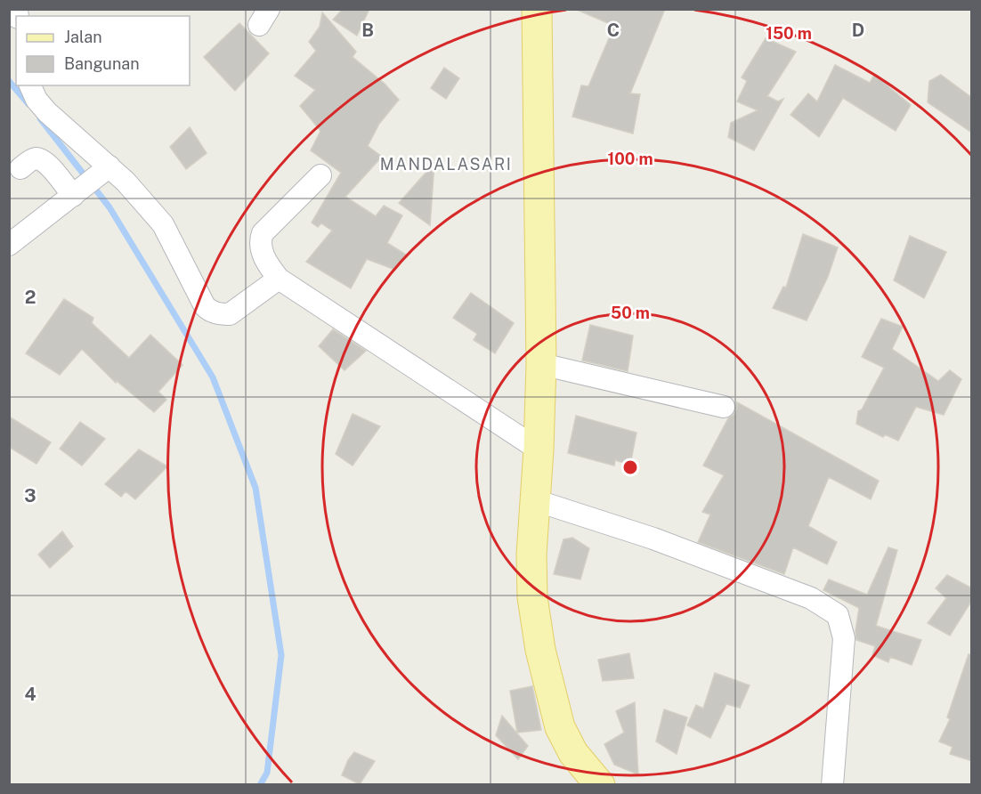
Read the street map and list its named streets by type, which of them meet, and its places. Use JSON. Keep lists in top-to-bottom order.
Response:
{
  "districts": ["MANDALASARI"],
  "legend": ["Jalan", "Bangunan"],
  "grid": {
    "columns": ["B", "C", "D"],
    "rows": ["2", "3", "4"]
  },
  "rings": ["150 m", "100 m", "50 m"]
}
